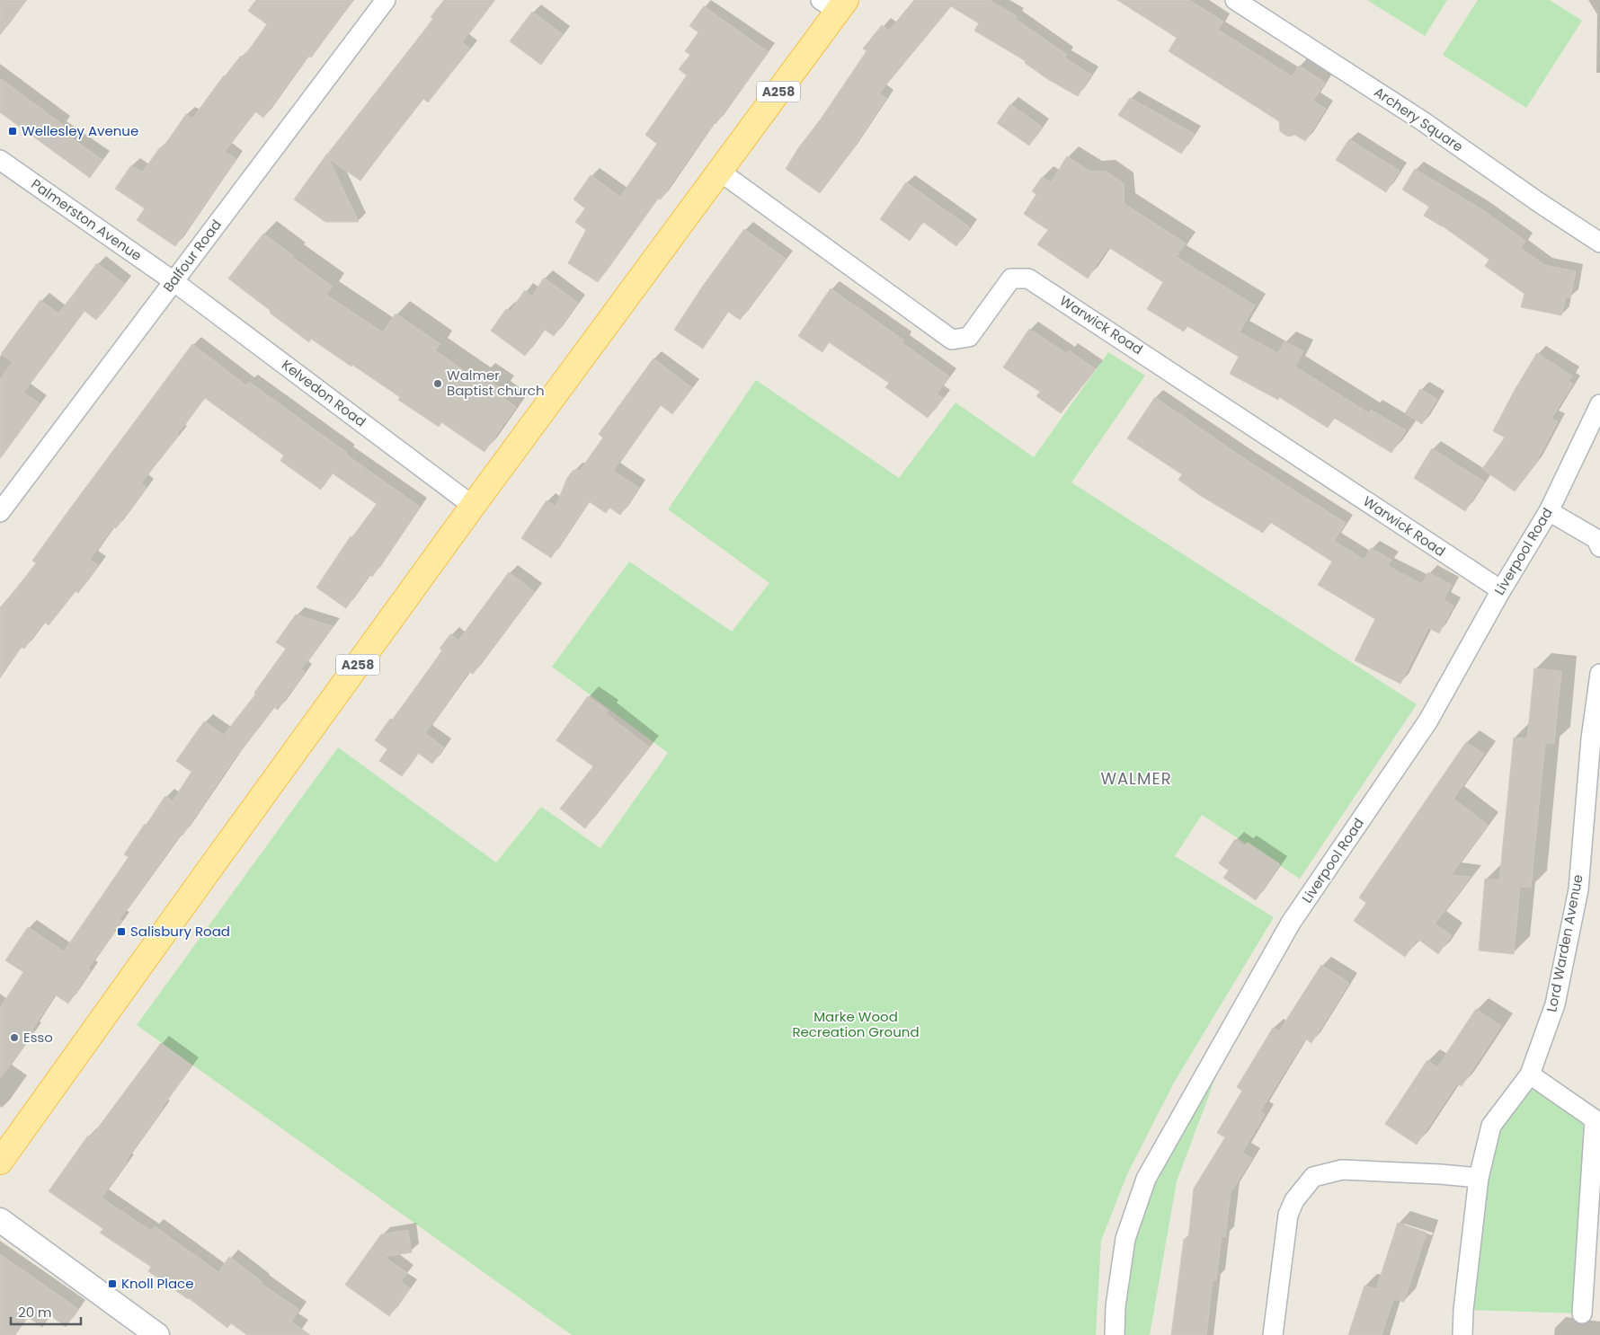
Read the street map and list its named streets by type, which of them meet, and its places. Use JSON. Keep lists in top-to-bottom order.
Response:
{
  "streets": {
    "main road": ["A258"],
    "street": [
      "Archery Square",
      "Palmerston Avenue",
      "Balfour Road",
      "Warwick Road",
      "Kelvedon Road",
      "Liverpool Road",
      "Lord Warden Avenue"
    ]
  },
  "crossings": [
    ["A258", "Warwick Road"],
    ["A258", "Kelvedon Road"],
    ["Palmerston Avenue", "Balfour Road"],
    ["Palmerston Avenue", "Kelvedon Road"],
    ["Balfour Road", "Kelvedon Road"],
    ["Warwick Road", "Liverpool Road"]
  ],
  "districts": ["WALMER"],
  "parks": ["Marke Wood Recreation Ground"],
  "places": {
    "transit": ["Wellesley Avenue", "Salisbury Road", "Knoll Place"],
    "other": ["Walmer Baptist church", "Esso"]
  },
  "scale_bar": "20 m"
}
